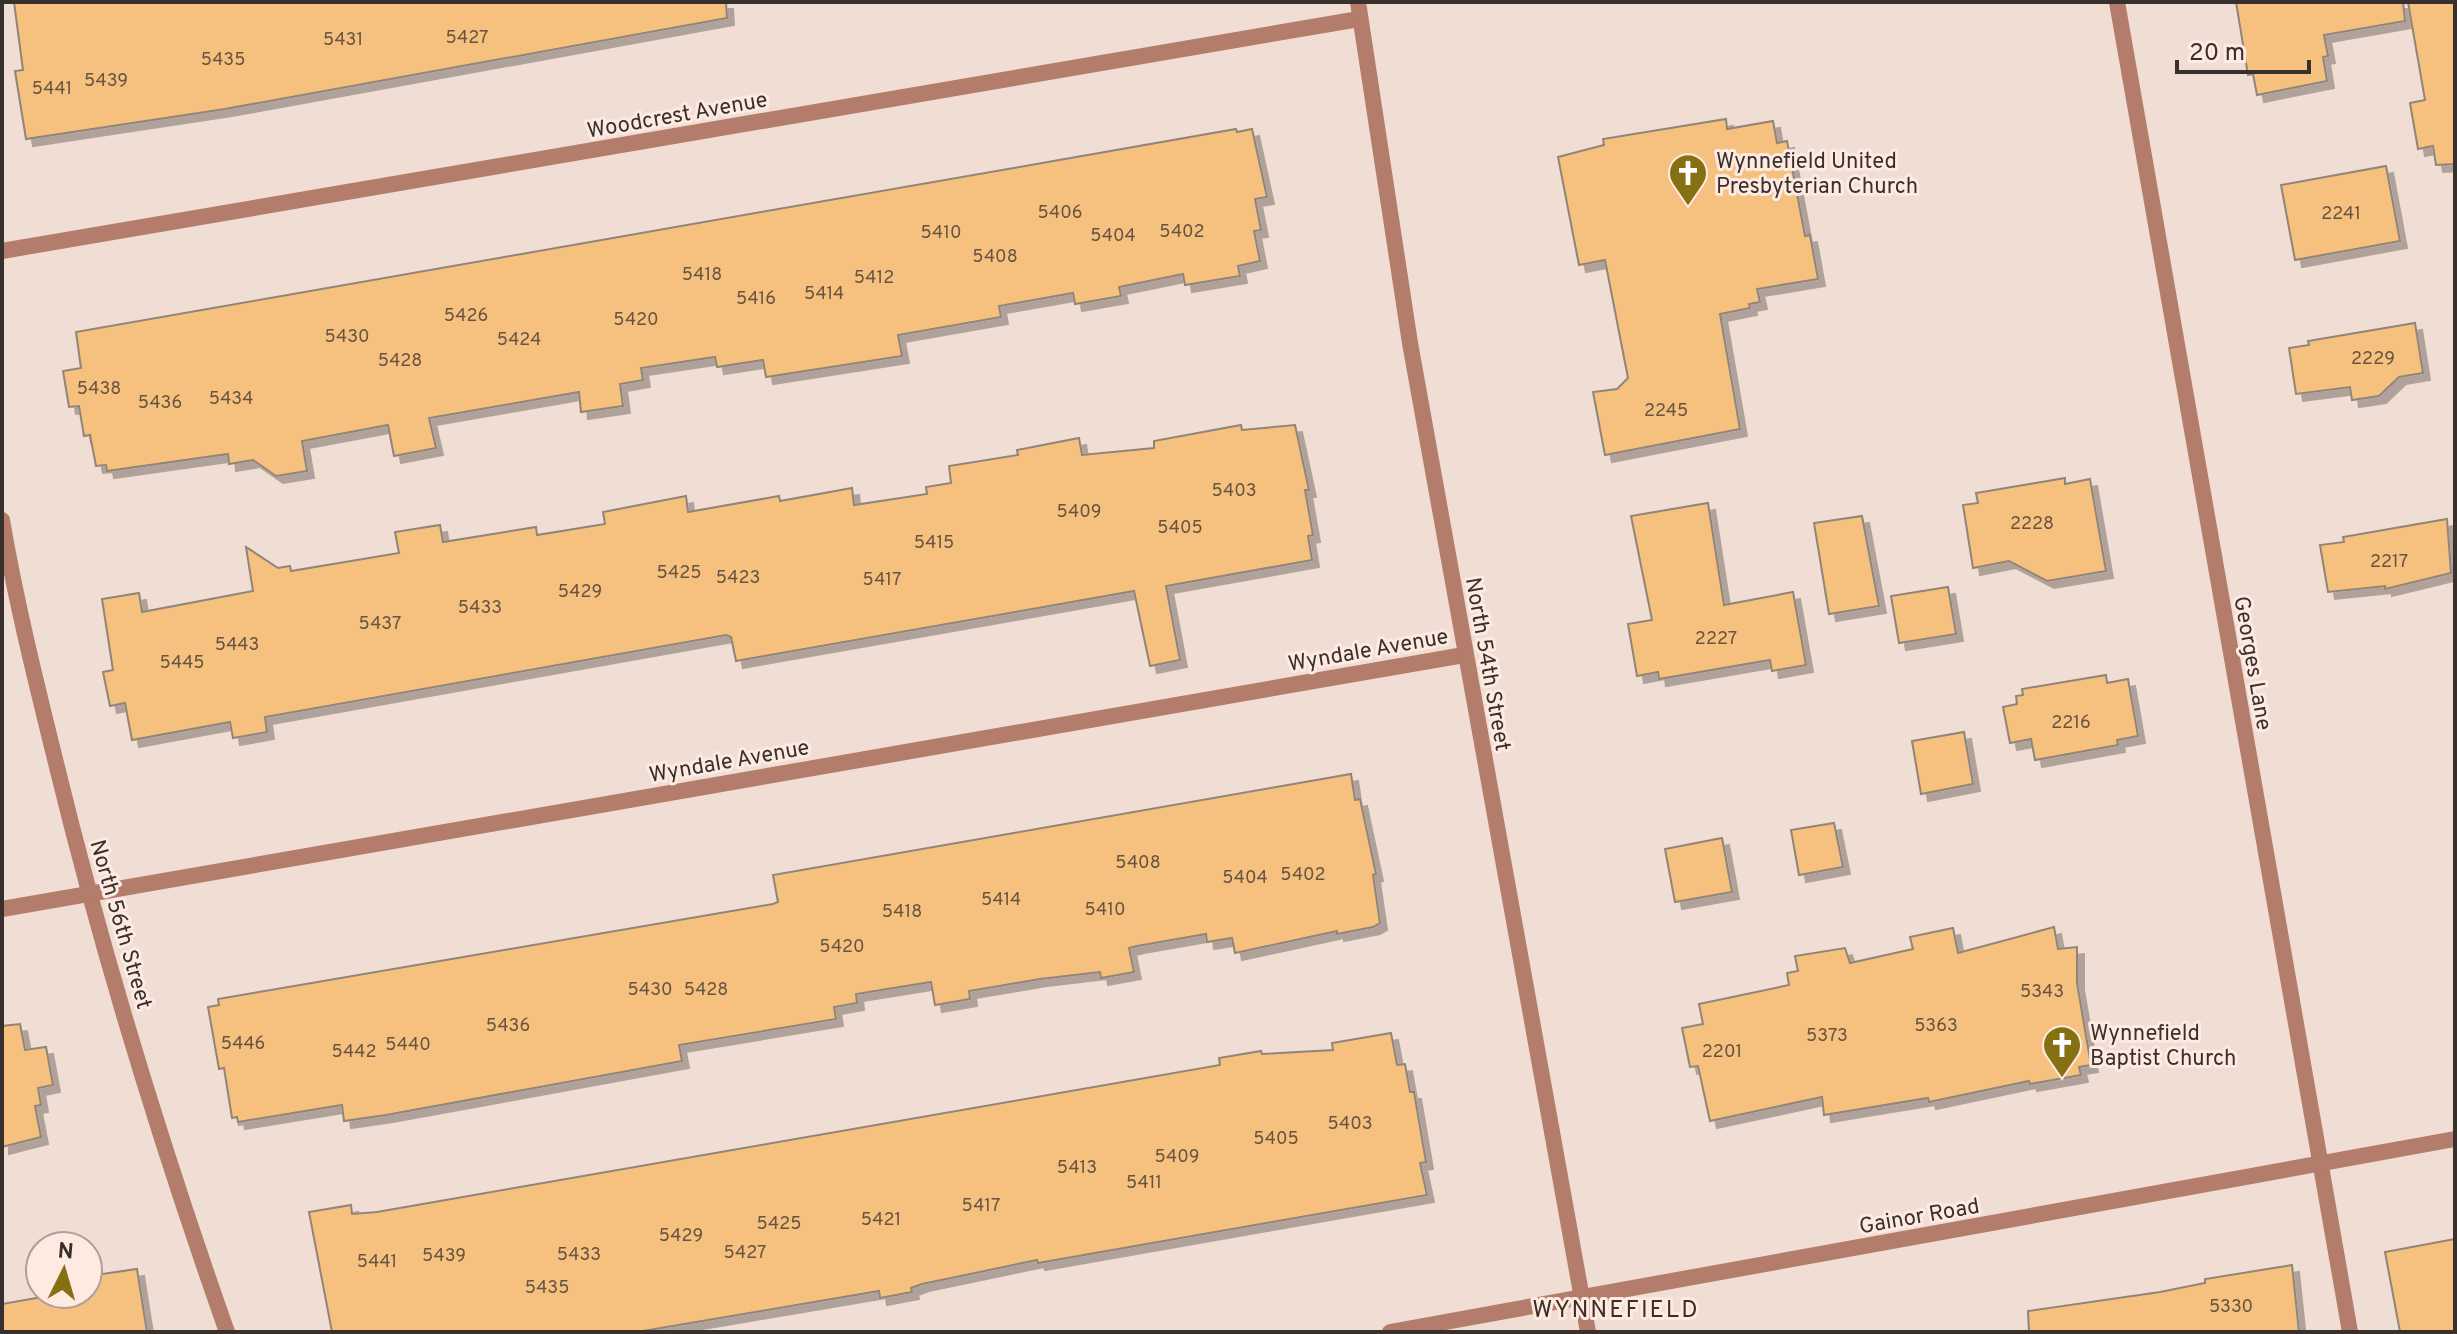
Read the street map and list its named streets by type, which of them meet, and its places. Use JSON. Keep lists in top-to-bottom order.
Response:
{
  "streets": {
    "street": [
      "Woodcrest Avenue",
      "Wyndale Avenue",
      "Georges Lane",
      "North 54th Street",
      "North 56th Street",
      "Gainor Road"
    ]
  },
  "crossings": [
    ["Woodcrest Avenue", "North 54th Street"],
    ["Wyndale Avenue", "North 54th Street"],
    ["Wyndale Avenue", "North 56th Street"],
    ["Georges Lane", "Gainor Road"],
    ["North 54th Street", "Gainor Road"]
  ],
  "districts": ["WYNNEFIELD"],
  "places": {
    "church": ["Wynnefield United Presbyterian Church", "Wynnefield Baptist Church"]
  },
  "house_numbers": [
    "5427",
    "5431",
    "5435",
    "5439",
    "5441",
    "5406",
    "2241",
    "5402",
    "5410",
    "5404",
    "5408",
    "5418",
    "5412",
    "5414",
    "5416",
    "5426",
    "5420",
    "5430",
    "5424",
    "2229",
    "5428",
    "5438",
    "5434",
    "5436",
    "2245",
    "5403",
    "5409",
    "2228",
    "5405",
    "5415",
    "2217",
    "5425",
    "5423",
    "5417",
    "5429",
    "5433",
    "5437",
    "2227",
    "5443",
    "5445",
    "2216",
    "5408",
    "5402",
    "5404",
    "5414",
    "5410",
    "5418",
    "5420",
    "5430",
    "5428",
    "5343",
    "5436",
    "5363",
    "5373",
    "5446",
    "5440",
    "5442",
    "2201",
    "5403",
    "5405",
    "5409",
    "5413",
    "5411",
    "5417",
    "5421",
    "5425",
    "5429",
    "5427",
    "5433",
    "5439",
    "5441",
    "5435",
    "5330"
  ],
  "scale_bar": "20 m",
  "north": "top"
}
